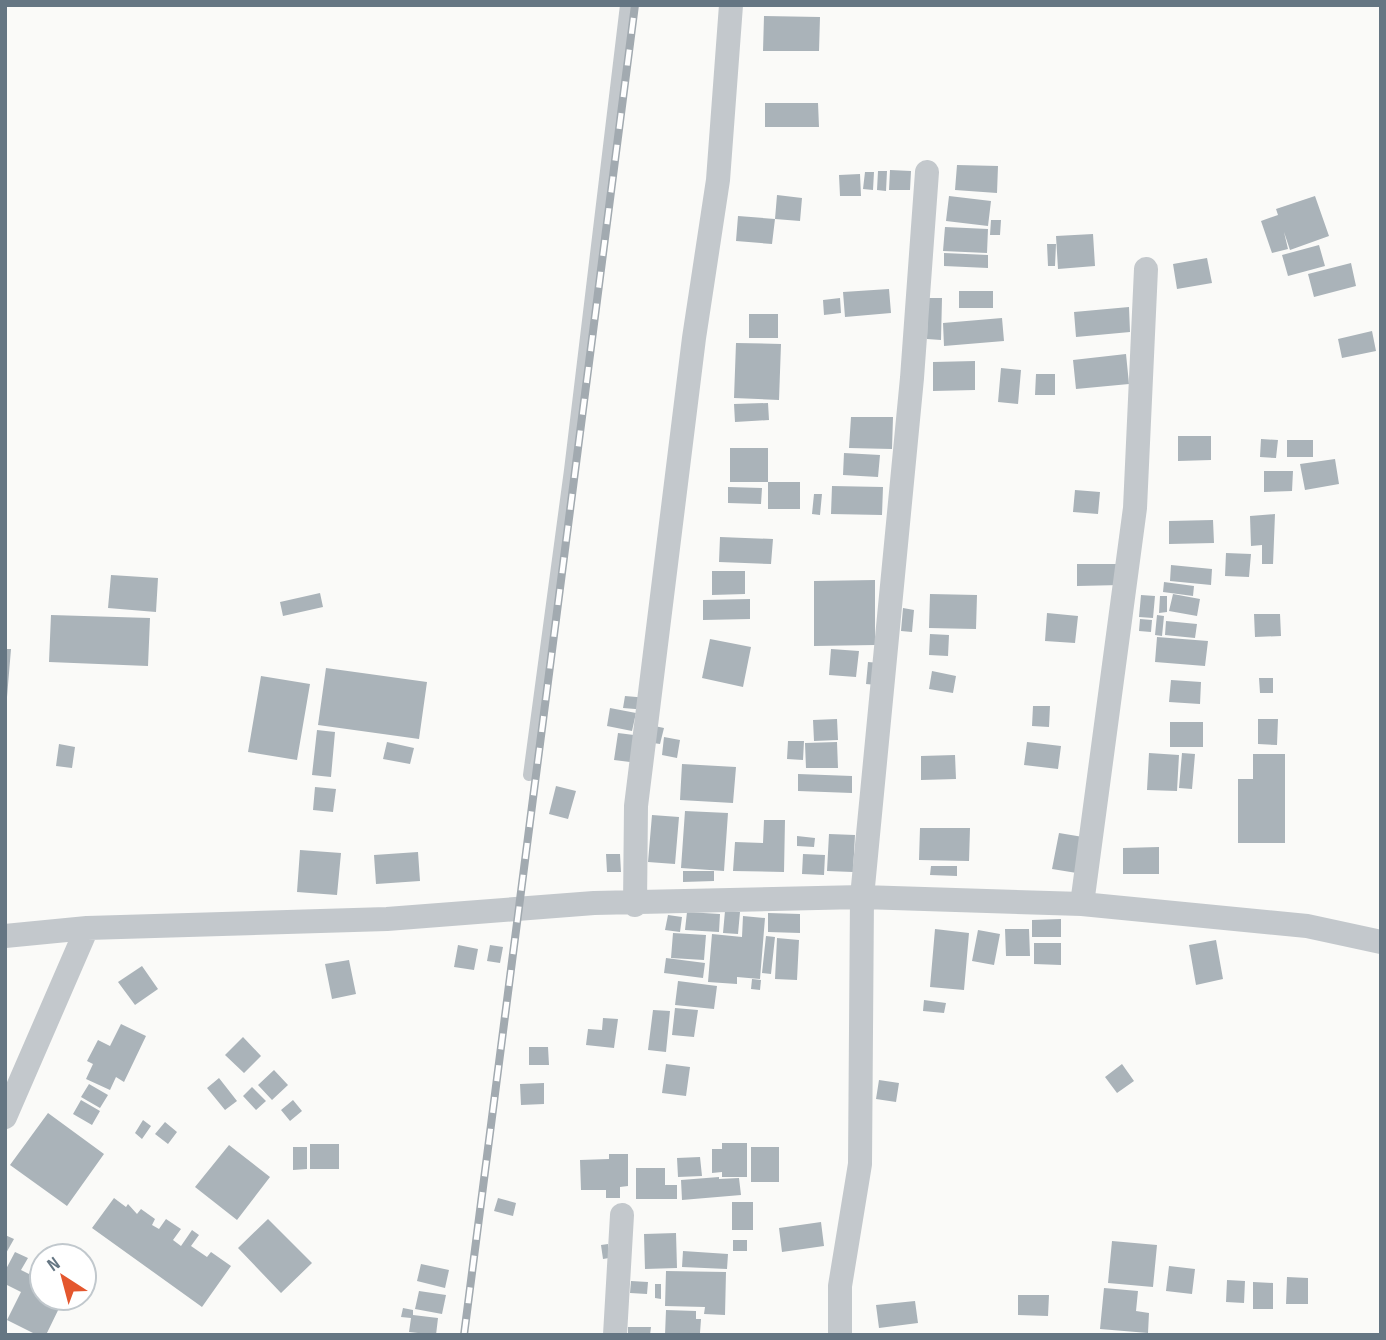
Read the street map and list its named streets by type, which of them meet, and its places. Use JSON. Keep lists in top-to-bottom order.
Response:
{
  "north": "top left"
}
